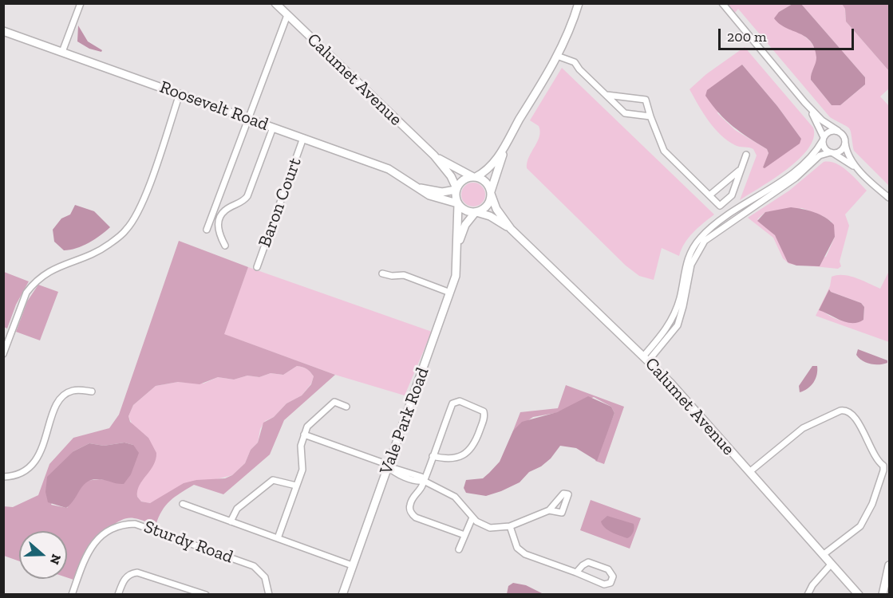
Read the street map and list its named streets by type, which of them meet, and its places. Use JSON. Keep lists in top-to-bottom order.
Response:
{
  "streets": {
    "main road": ["Calumet Avenue", "Roosevelt Road", "Vale Park Road"],
    "street": ["Baron Court", "Sturdy Road"]
  },
  "crossings": [
    ["Calumet Avenue", "Roosevelt Road"],
    ["Calumet Avenue", "Vale Park Road"],
    ["Roosevelt Road", "Baron Court"],
    ["Roosevelt Road", "Vale Park Road"]
  ],
  "scale_bar": "200 m",
  "north": "right"
}
